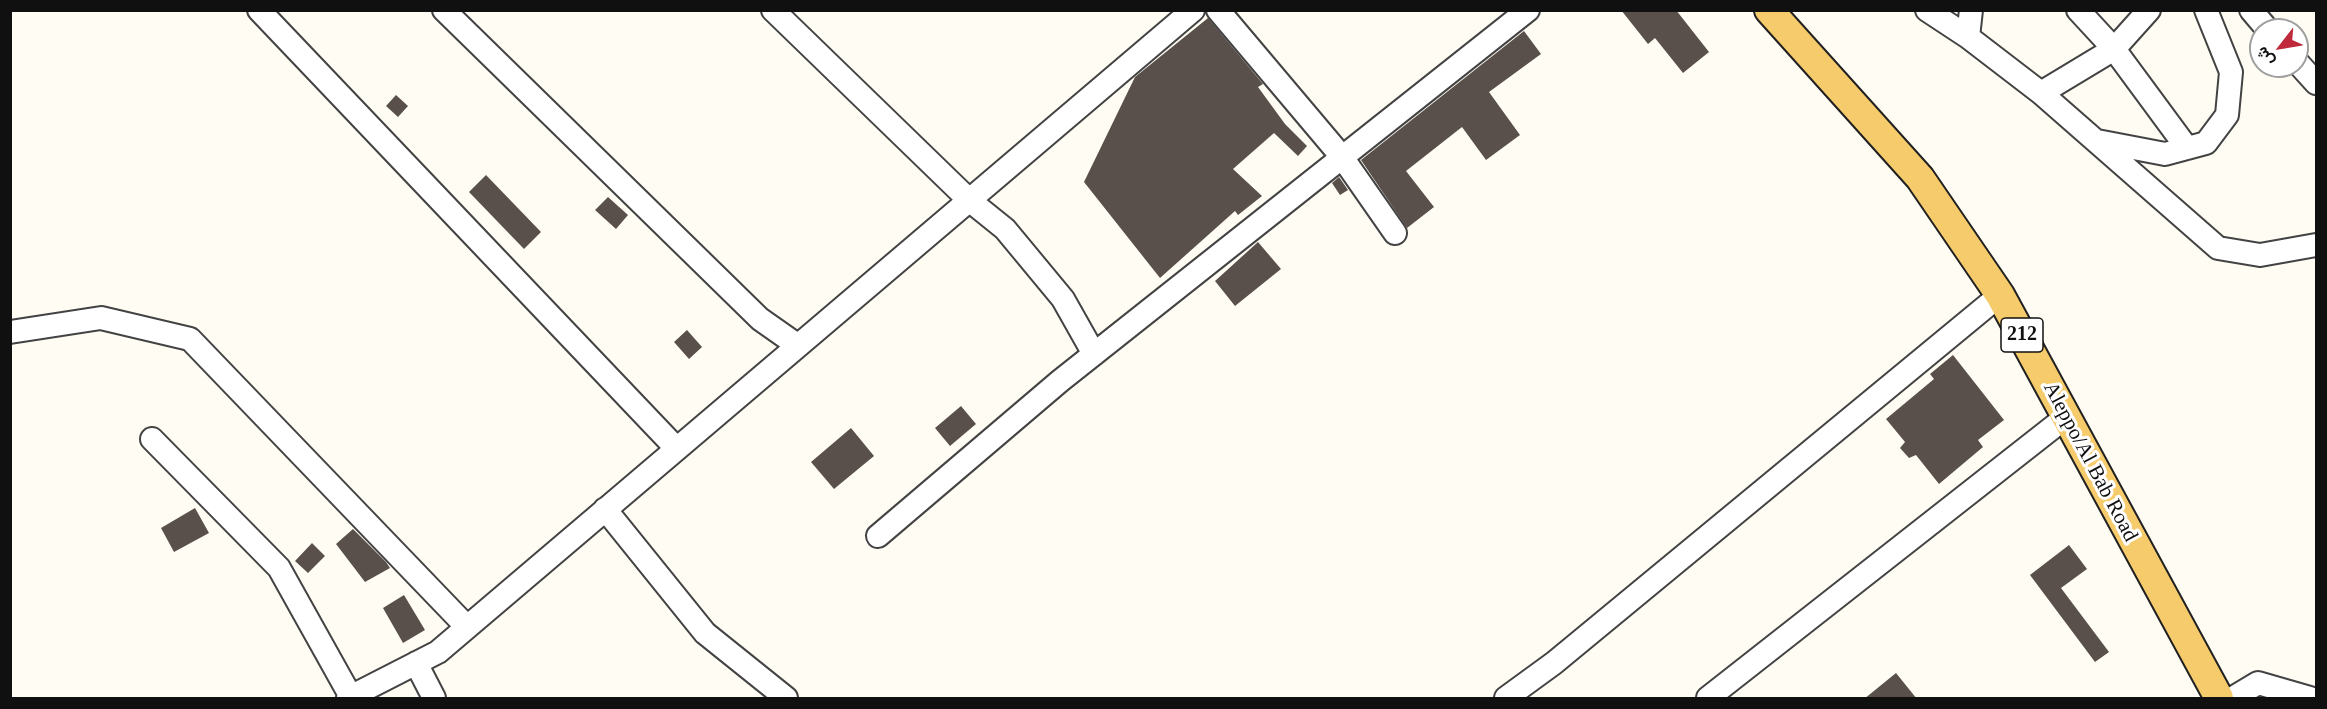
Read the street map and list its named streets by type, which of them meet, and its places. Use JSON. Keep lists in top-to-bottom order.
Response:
{
  "streets": {
    "main road": ["212", "Aleppo/Al Bab Road"]
  },
  "north": "bottom left"
}
